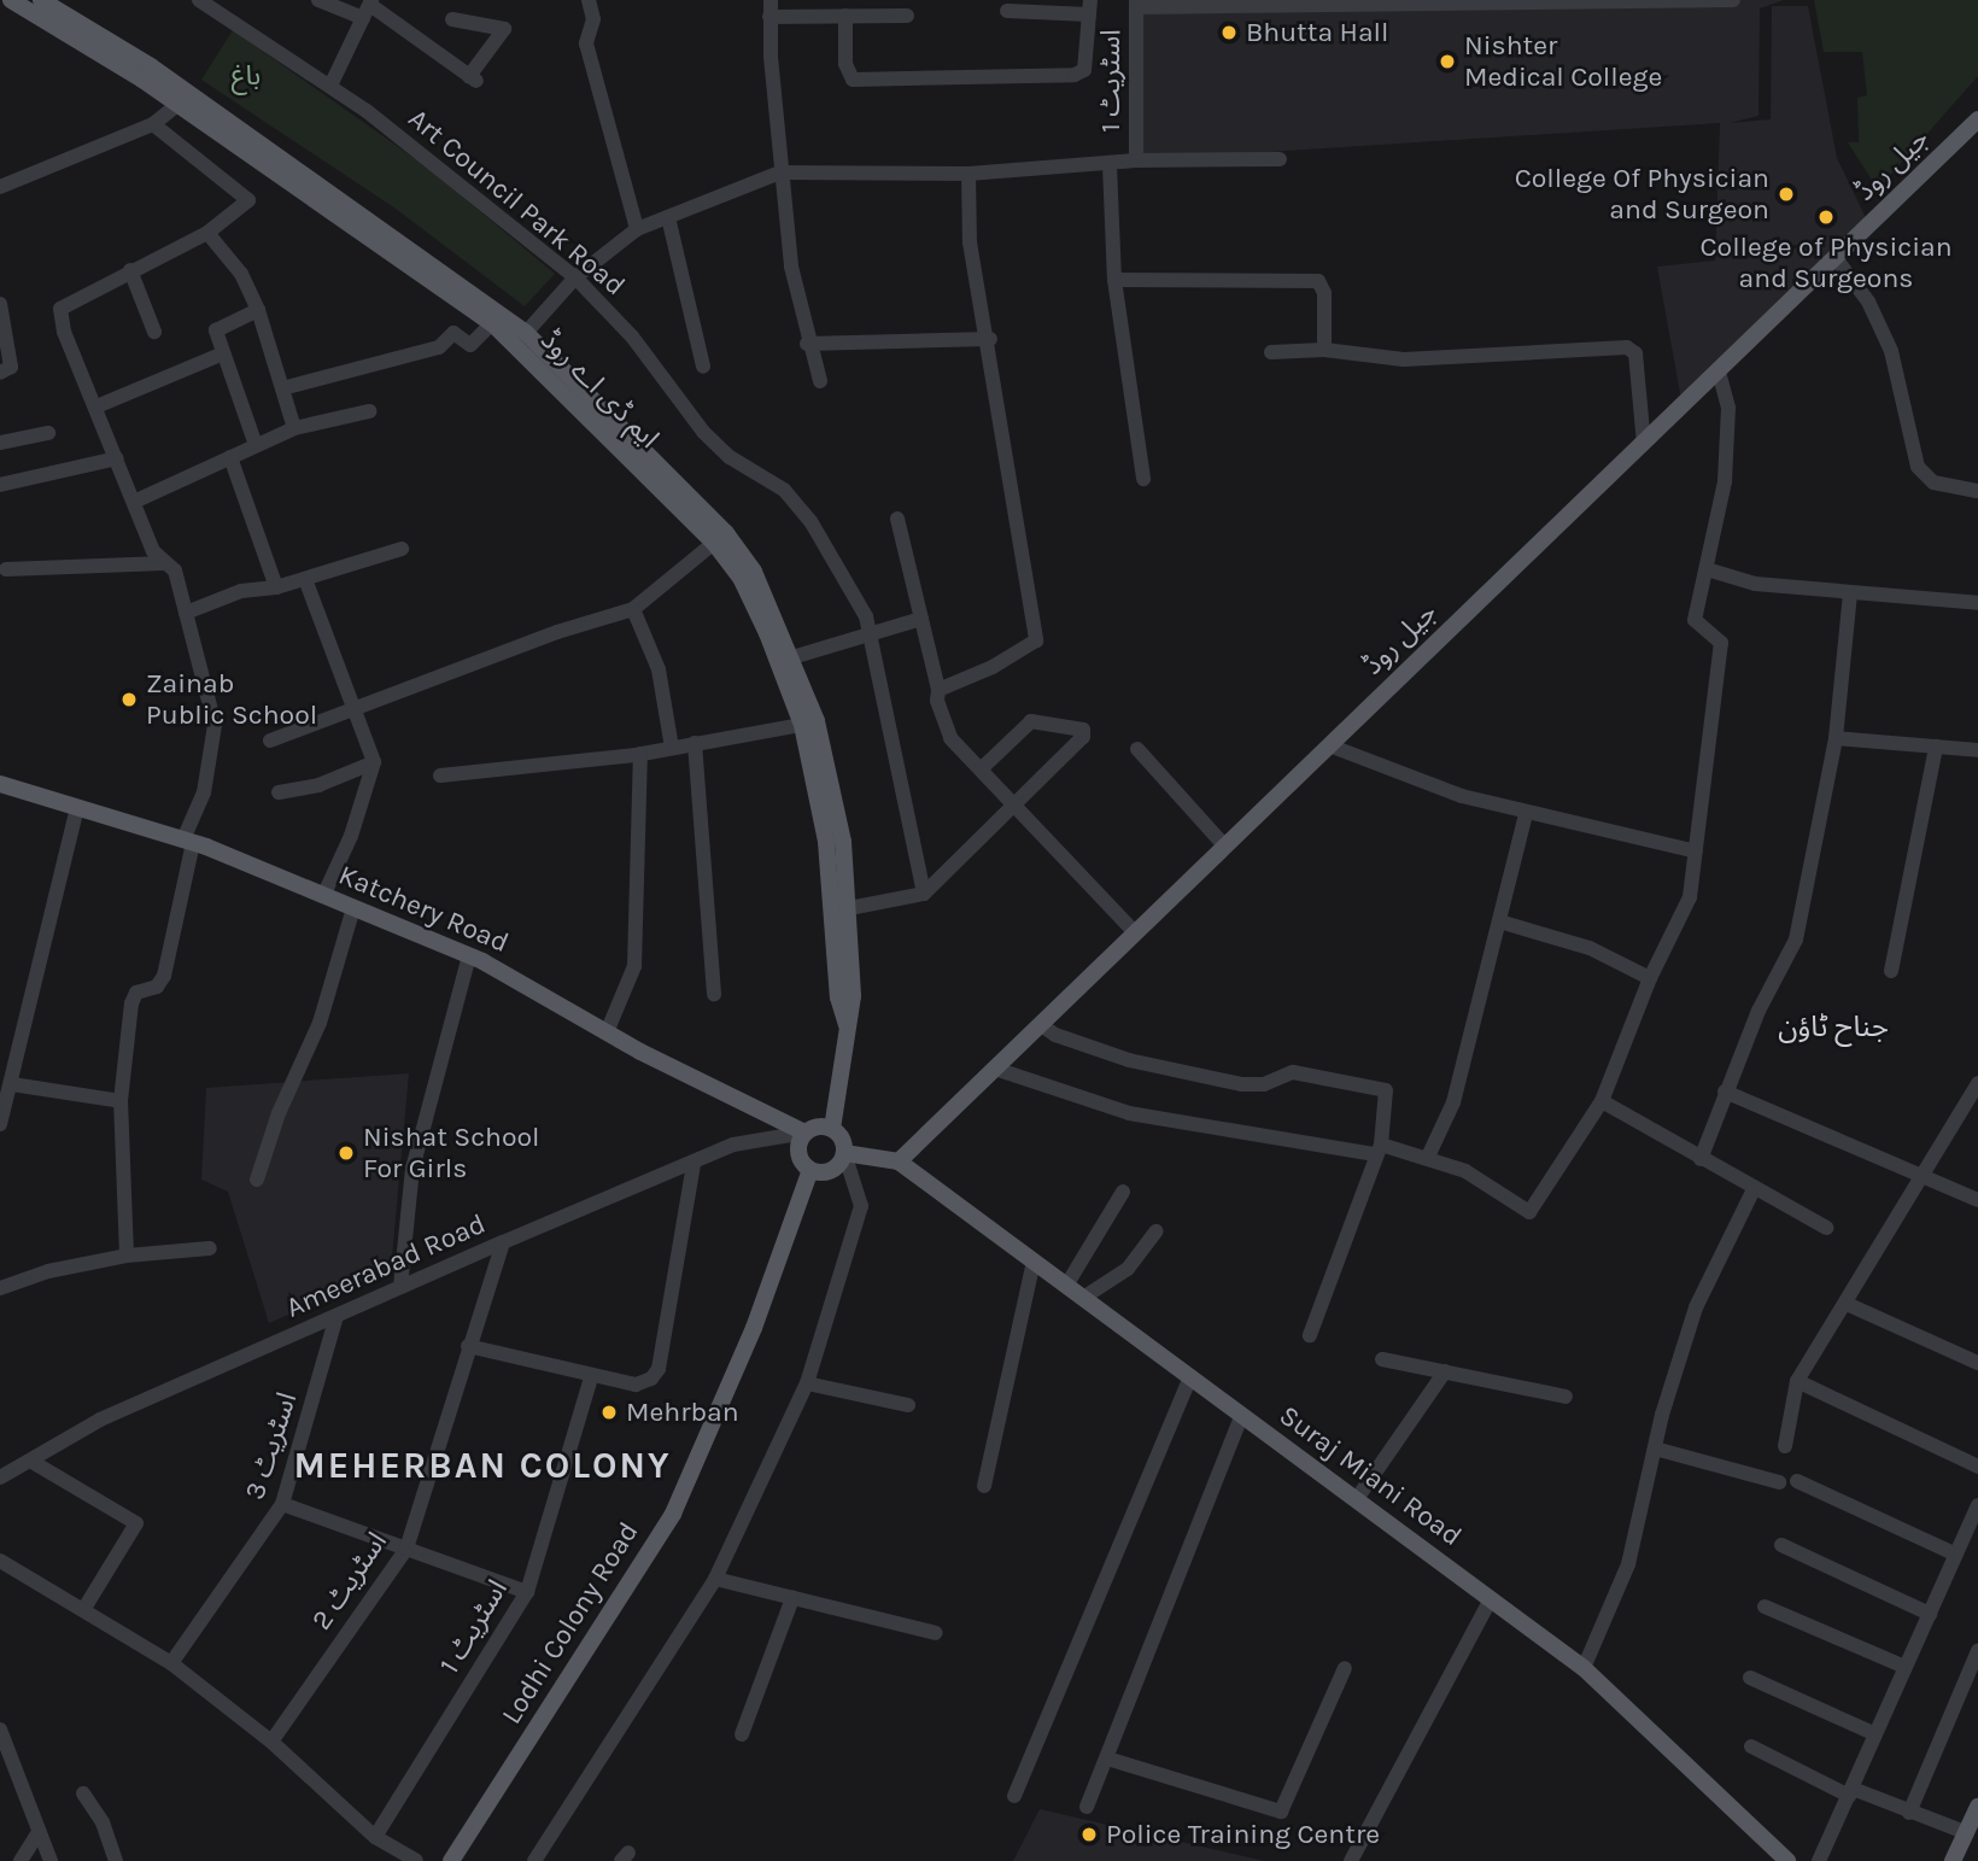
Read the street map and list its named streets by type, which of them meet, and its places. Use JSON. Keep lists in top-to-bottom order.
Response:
{
  "streets": {
    "main road": [
      "جیل روڈ",
      "ایم ڈی اے روڈ",
      "Katchery Road",
      "Suraj Miani Road",
      "Lodhi Colony Road"
    ],
    "street": [
      "اسٹریٹ 1",
      "Art Council Park Road",
      "Ameerabad Road",
      "اسٹریٹ 3",
      "اسٹریٹ 2"
    ]
  },
  "crossings": [
    ["جیل روڈ", "Suraj Miani Road"],
    ["ایم ڈی اے روڈ", "Katchery Road"],
    ["ایم ڈی اے روڈ", "Ameerabad Road"],
    ["ایم ڈی اے روڈ", "Lodhi Colony Road"],
    ["Katchery Road", "Ameerabad Road"],
    ["Katchery Road", "Lodhi Colony Road"],
    ["Ameerabad Road", "اسٹریٹ 3"],
    ["Ameerabad Road", "اسٹریٹ 2"],
    ["Ameerabad Road", "Lodhi Colony Road"]
  ],
  "districts": ["جناح ٹاؤن", "MEHERBAN COLONY"],
  "parks": ["باغ"],
  "places": [
    "Bhutta Hall",
    "Nishter Medical College",
    "College Of Physician and Surgeon",
    "College of Physician and Surgeons",
    "Zainab Public School",
    "Nishat School For Girls",
    "Mehrban",
    "Police Training Centre"
  ]
}
